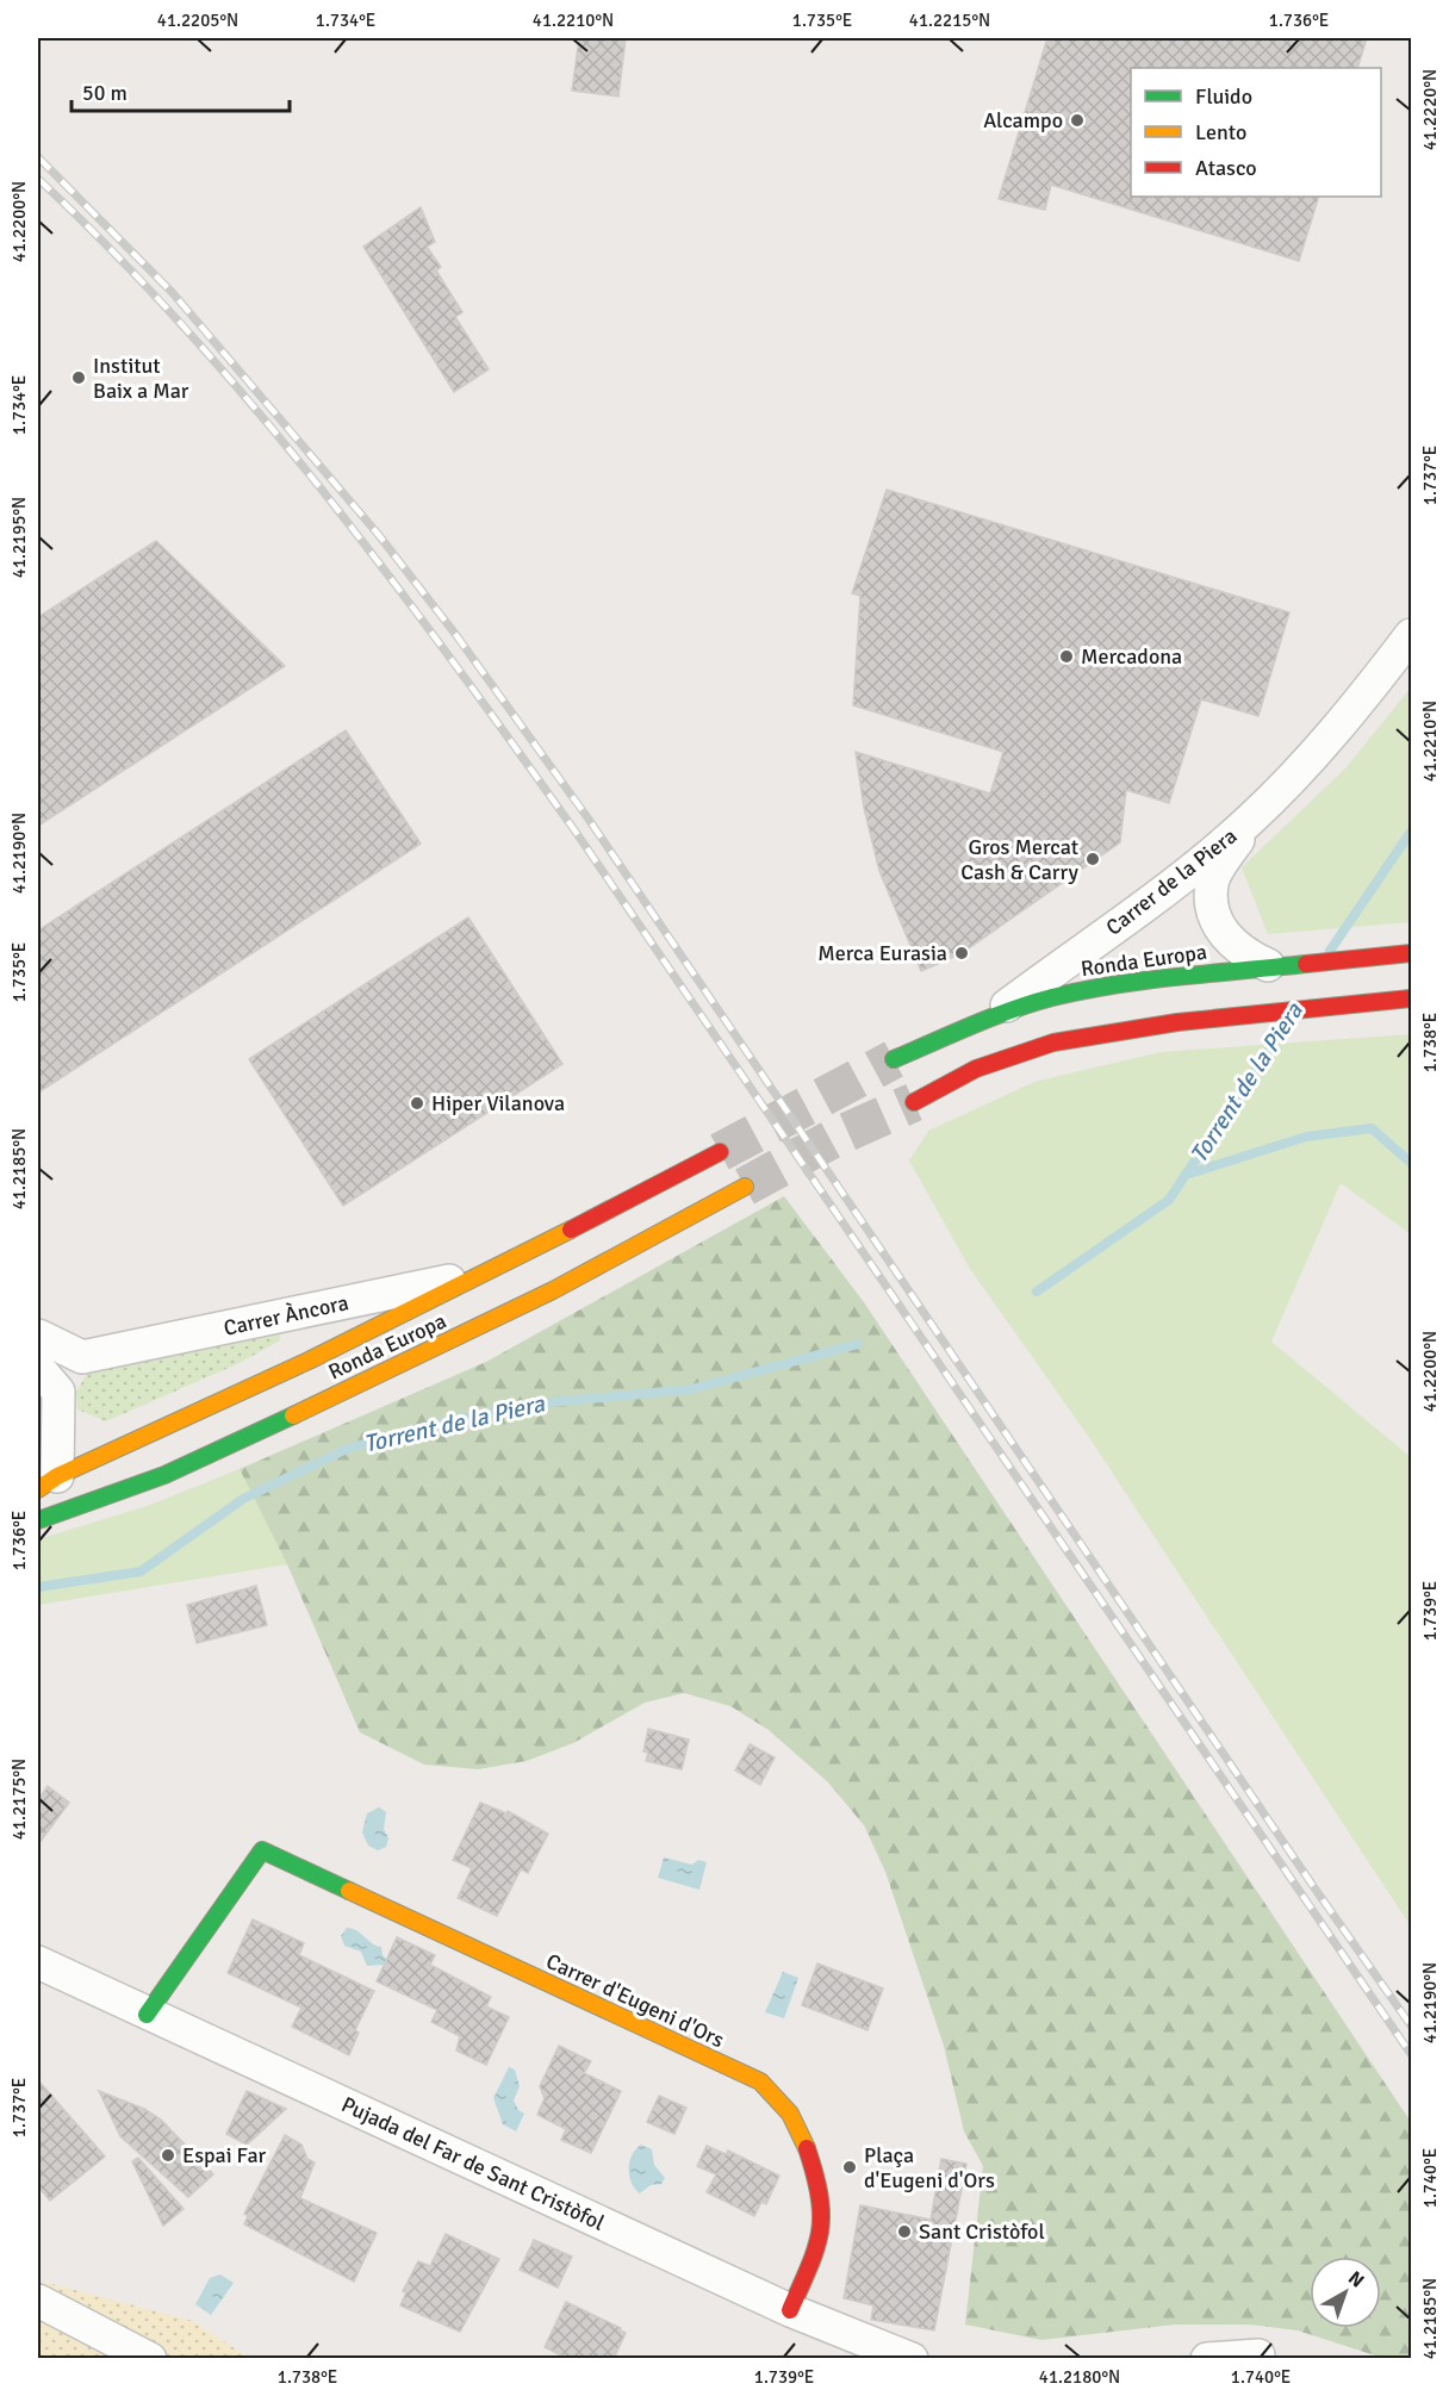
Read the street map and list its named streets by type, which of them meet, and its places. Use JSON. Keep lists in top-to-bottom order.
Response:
{
  "streets": {
    "street": [
      "Carrer de la Piera",
      "Ronda Europa",
      "Carrer Àncora",
      "Carrer d'Eugeni d'Ors",
      "Pujada del Far de Sant Cristòfol"
    ]
  },
  "crossings": [
    ["Carrer de la Piera", "Ronda Europa"],
    ["Ronda Europa", "Carrer Àncora"],
    ["Carrer d'Eugeni d'Ors", "Pujada del Far de Sant Cristòfol"]
  ],
  "water": ["Torrent de la Piera"],
  "places": [
    "Alcampo",
    "Institut Baix a Mar",
    "Mercadona",
    "Gros Mercat Cash & Carry",
    "Merca Eurasia",
    "Hiper Vilanova",
    "Espai Far",
    "Plaça d'Eugeni d'Ors",
    "Sant Cristòfol"
  ],
  "legend": ["Fluido", "Lento", "Atasco"],
  "scale_bar": "50 m",
  "north": "top right",
  "coordinates": [
    "41.2205°N",
    "1.734°E",
    "41.2210°N",
    "1.735°E",
    "41.2215°N",
    "1.736°E",
    "41.2220°N",
    "41.2200°N",
    "1.737°E",
    "41.2195°N",
    "41.2190°N",
    "1.738°E",
    "41.2185°N",
    "1.739°E",
    "41.2175°N",
    "1.740°E",
    "41.2180°N"
  ]
}
